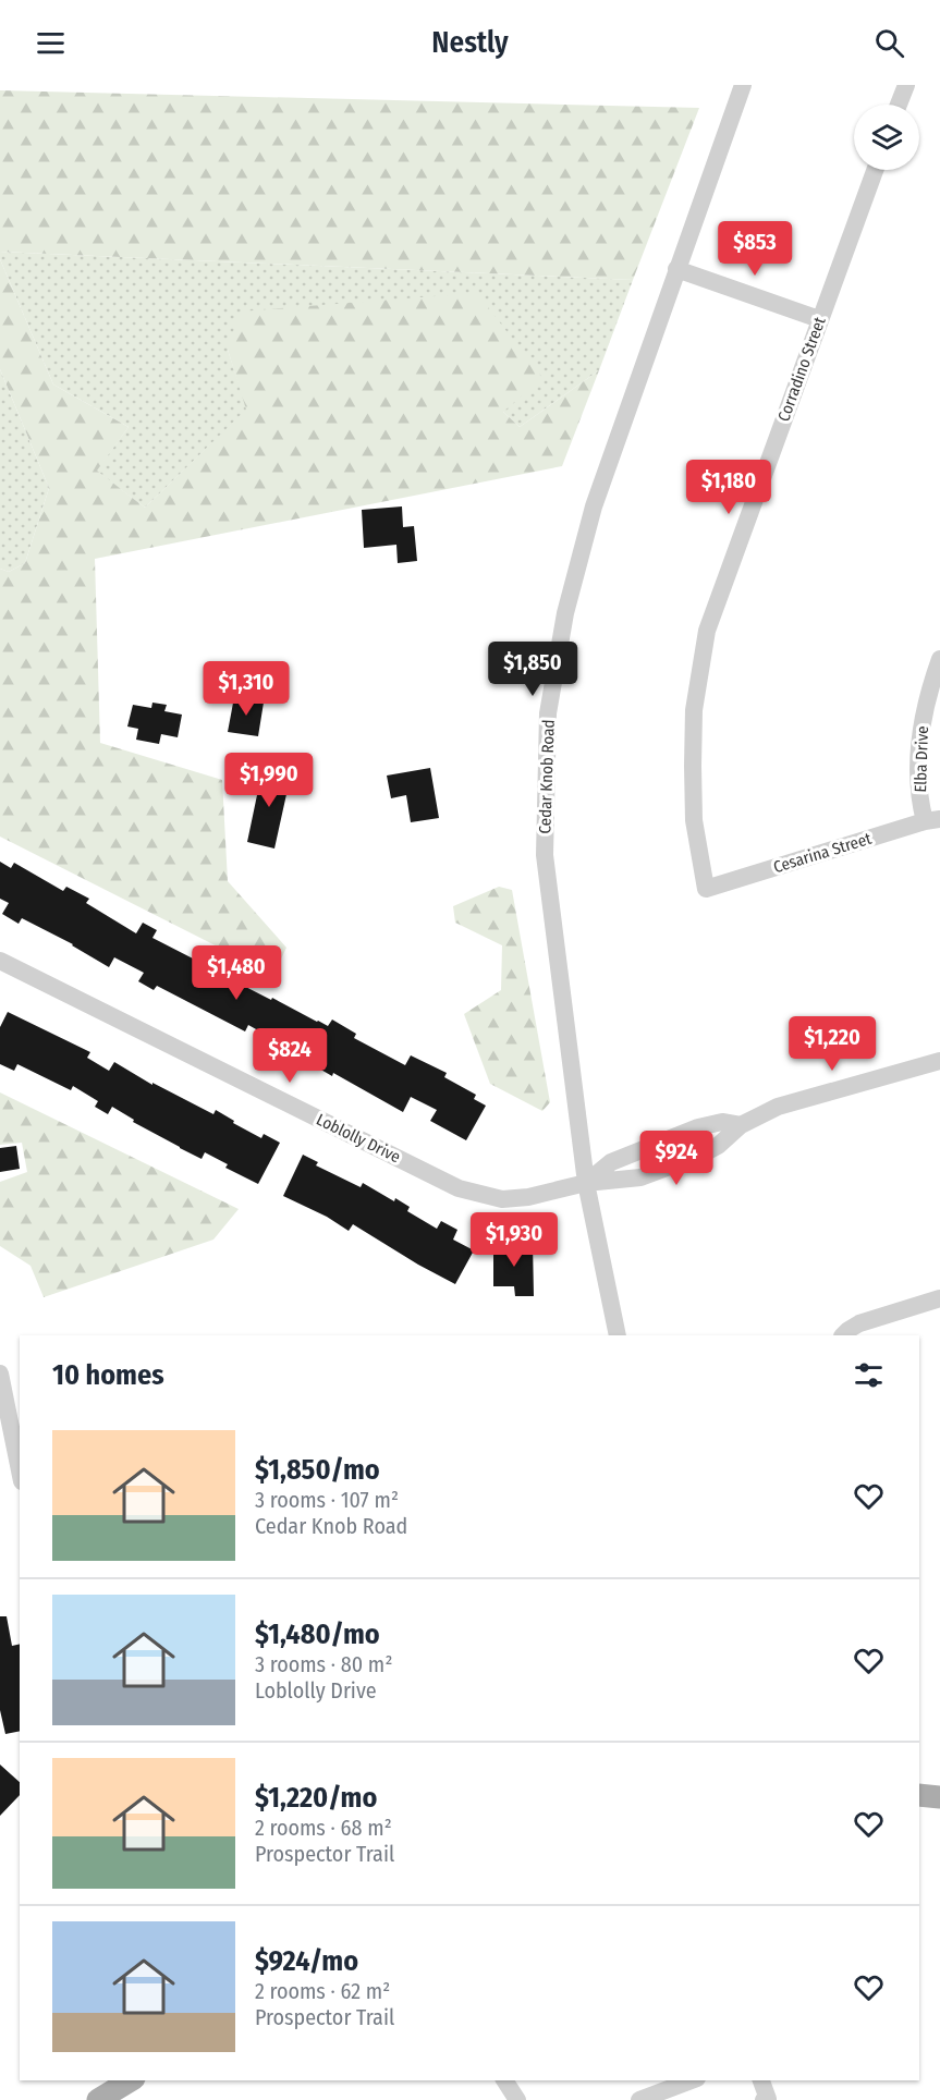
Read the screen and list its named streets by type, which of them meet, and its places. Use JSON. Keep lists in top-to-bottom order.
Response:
{
  "streets": {
    "street": [
      "Corradino Street",
      "Elba Drive",
      "Cedar Knob Road",
      "Cesarina Street",
      "Loblolly Drive"
    ]
  },
  "crossings": [
    ["Corradino Street", "Cesarina Street"],
    ["Elba Drive", "Cesarina Street"],
    ["Cedar Knob Road", "Loblolly Drive"]
  ],
  "page": {
    "header": "Nestly",
    "price": [
      "$853",
      "$1,180",
      "$1,850",
      "$1,310",
      "$1,990",
      "$1,480",
      "$1,220",
      "$824",
      "$924",
      "$1,930"
    ],
    "heading": "10 homes",
    "list": [
      {
        "name": "$1,850/mo",
        "note": "3 rooms · 107 m² · Cedar Knob Road"
      },
      {
        "name": "$1,480/mo",
        "note": "3 rooms · 80 m² · Loblolly Drive"
      },
      {
        "name": "$1,220/mo",
        "note": "2 rooms · 68 m² · Prospector Trail"
      },
      {
        "name": "$924/mo",
        "note": "2 rooms · 62 m² · Prospector Trail"
      }
    ]
  }
}
